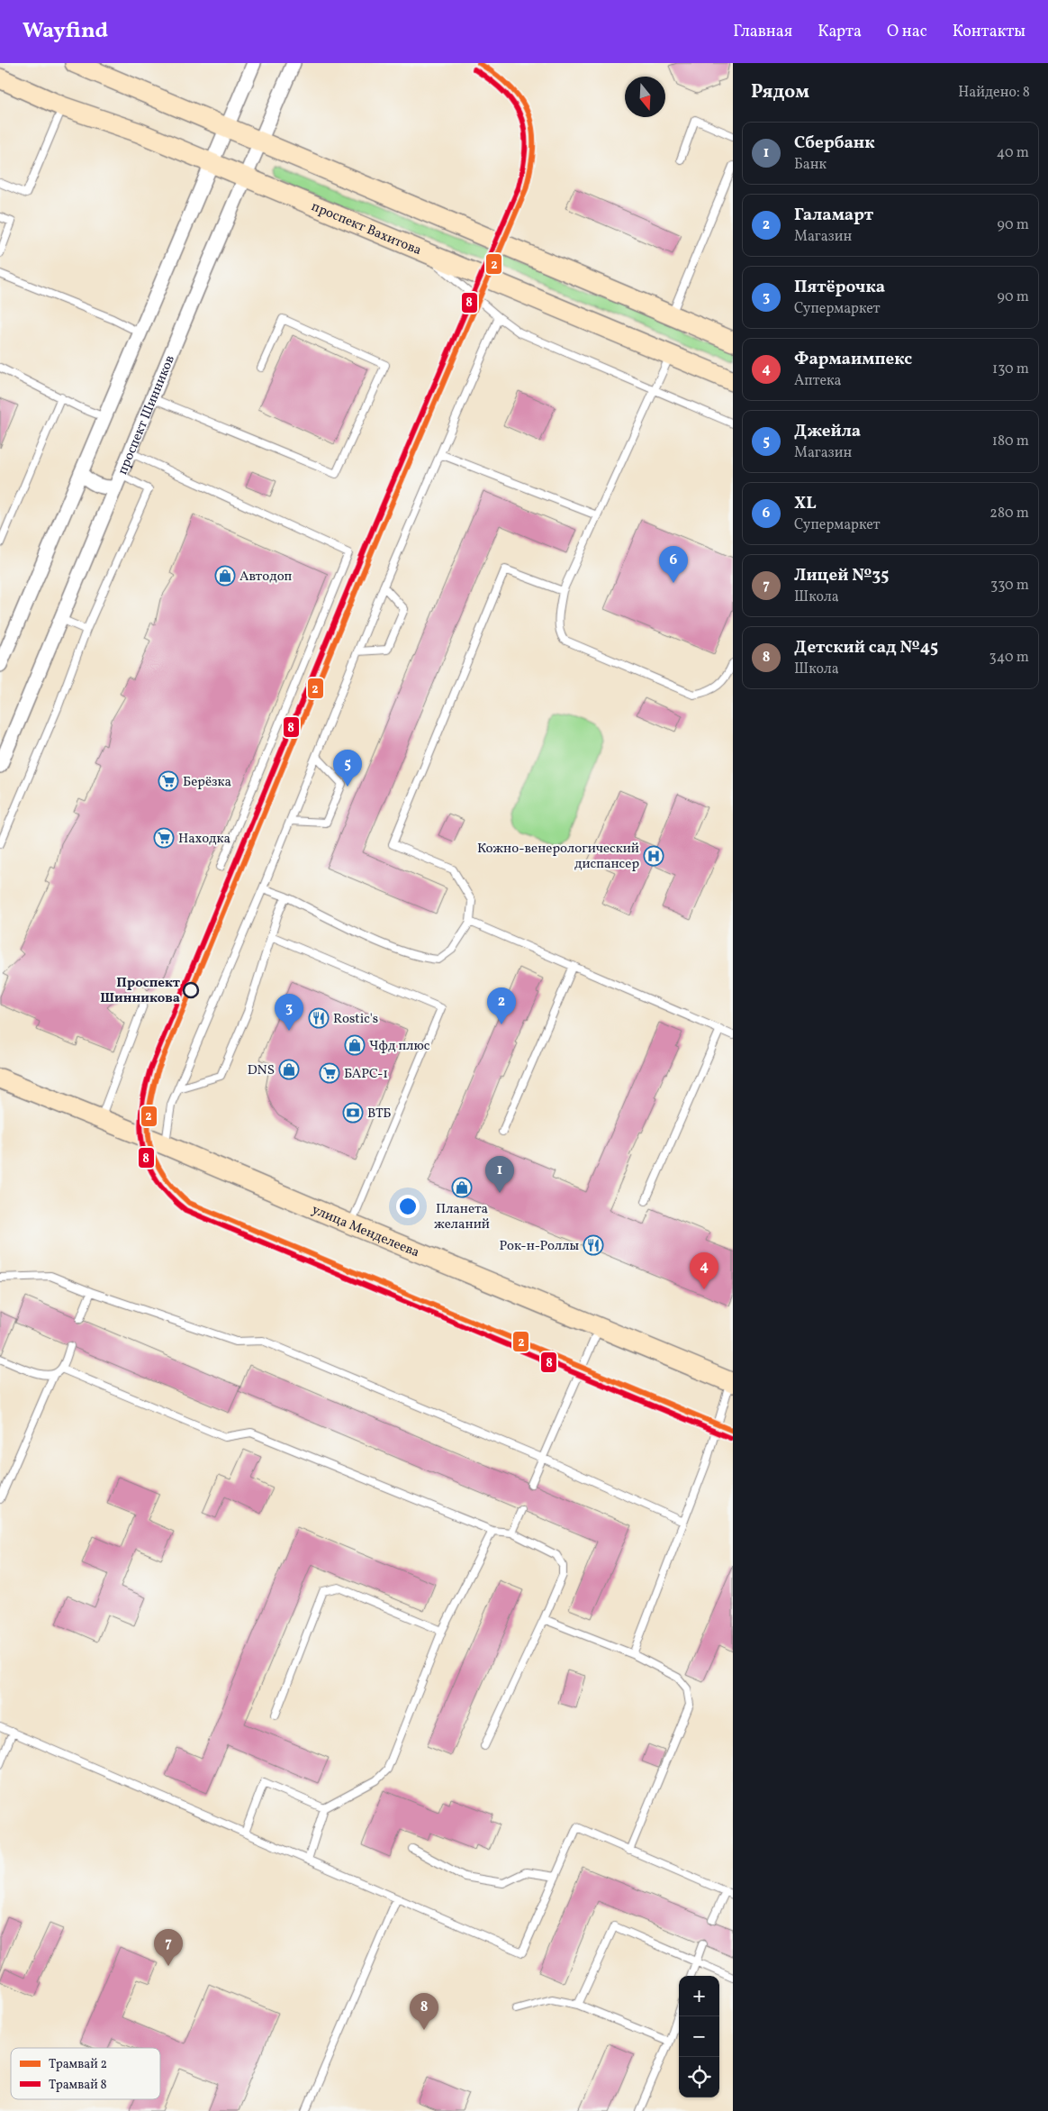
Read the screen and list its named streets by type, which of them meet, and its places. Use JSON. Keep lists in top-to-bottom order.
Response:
{
  "streets": {
    "main road": ["проспект Вахитова", "улица Менделеева"],
    "street": ["проспект Шинников"]
  },
  "crossings": [
    ["проспект Вахитова", "проспект Шинников"]
  ],
  "places": {
    "shop": [
      "Автодоп",
      "Чфд плюс",
      "DNS",
      "Планета желаний"
    ],
    "supermarket": ["Берёзка", "Находка", "БАРС-1"],
    "hospital": ["Кожно-венерологический диспансер"],
    "other": ["Проспект Шинникова"],
    "restaurant": ["Rostic's", "Рок-н-Роллы"],
    "bank": ["ВТБ"]
  },
  "lines": ["tram line 2", "tram line 8"],
  "legend": ["Трамвай 2", "Трамвай 8"],
  "north": "bottom",
  "page": {
    "header": "Wayfind",
    "nav": [
      "Главная",
      "Карта",
      "О нас",
      "Контакты"
    ],
    "heading": ["Рядом", "Найдено: 8"],
    "list": [
      {
        "mark": "1",
        "name": "Сбербанк",
        "note": "Банк",
        "value": "40 m"
      },
      {
        "mark": "2",
        "name": "Галамарт",
        "note": "Магазин",
        "value": "90 m"
      },
      {
        "mark": "3",
        "name": "Пятёрочка",
        "note": "Супермаркет",
        "value": "90 m"
      },
      {
        "mark": "4",
        "name": "Фармаимпекс",
        "note": "Аптека",
        "value": "130 m"
      },
      {
        "mark": "5",
        "name": "Джейла",
        "note": "Магазин",
        "value": "180 m"
      },
      {
        "mark": "6",
        "name": "XL",
        "note": "Супермаркет",
        "value": "280 m"
      },
      {
        "mark": "7",
        "name": "Лицей №35",
        "note": "Школа",
        "value": "330 m"
      },
      {
        "mark": "8",
        "name": "Детский сад №45",
        "note": "Школа",
        "value": "340 m"
      }
    ],
    "pins": [
      "6",
      "5",
      "2",
      "3",
      "1",
      "4",
      "7",
      "8"
    ],
    "map_buttons": ["+", "−"]
  }
}
